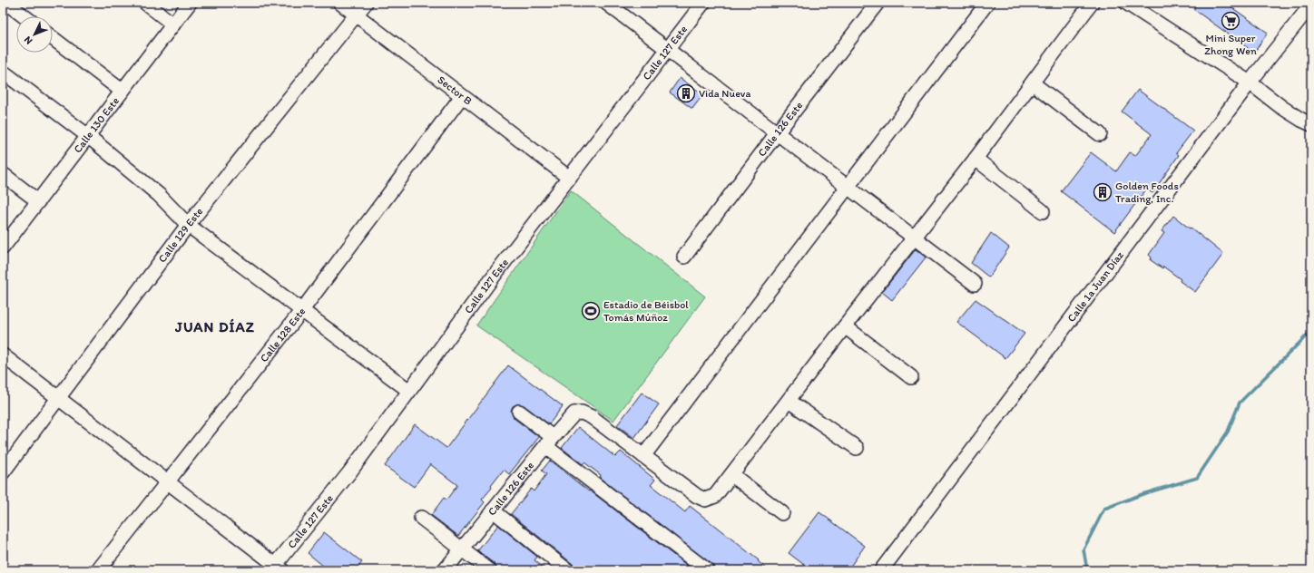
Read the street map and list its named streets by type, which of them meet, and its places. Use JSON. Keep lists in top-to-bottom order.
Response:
{
  "streets": {
    "street": [
      "Calle 127 Este",
      "Sector B",
      "Calle 130 Este",
      "Calle 126 Este",
      "Calle 129 Este",
      "Calle 1a Juan Díaz",
      "Calle 128 Este"
    ]
  },
  "crossings": [
    ["Calle 127 Este", "Sector B"],
    ["Sector B", "Calle 129 Este"],
    ["Sector B", "Calle 128 Este"]
  ],
  "districts": ["JUAN DÍAZ"],
  "places": {
    "supermarket": ["Mini Super Zhong Wen"],
    "building": ["Vida Nueva", "Golden Foods Trading, Inc."],
    "sports": ["Estadio de Béisbol Tomás Múñoz"]
  },
  "north": "bottom left"
}
